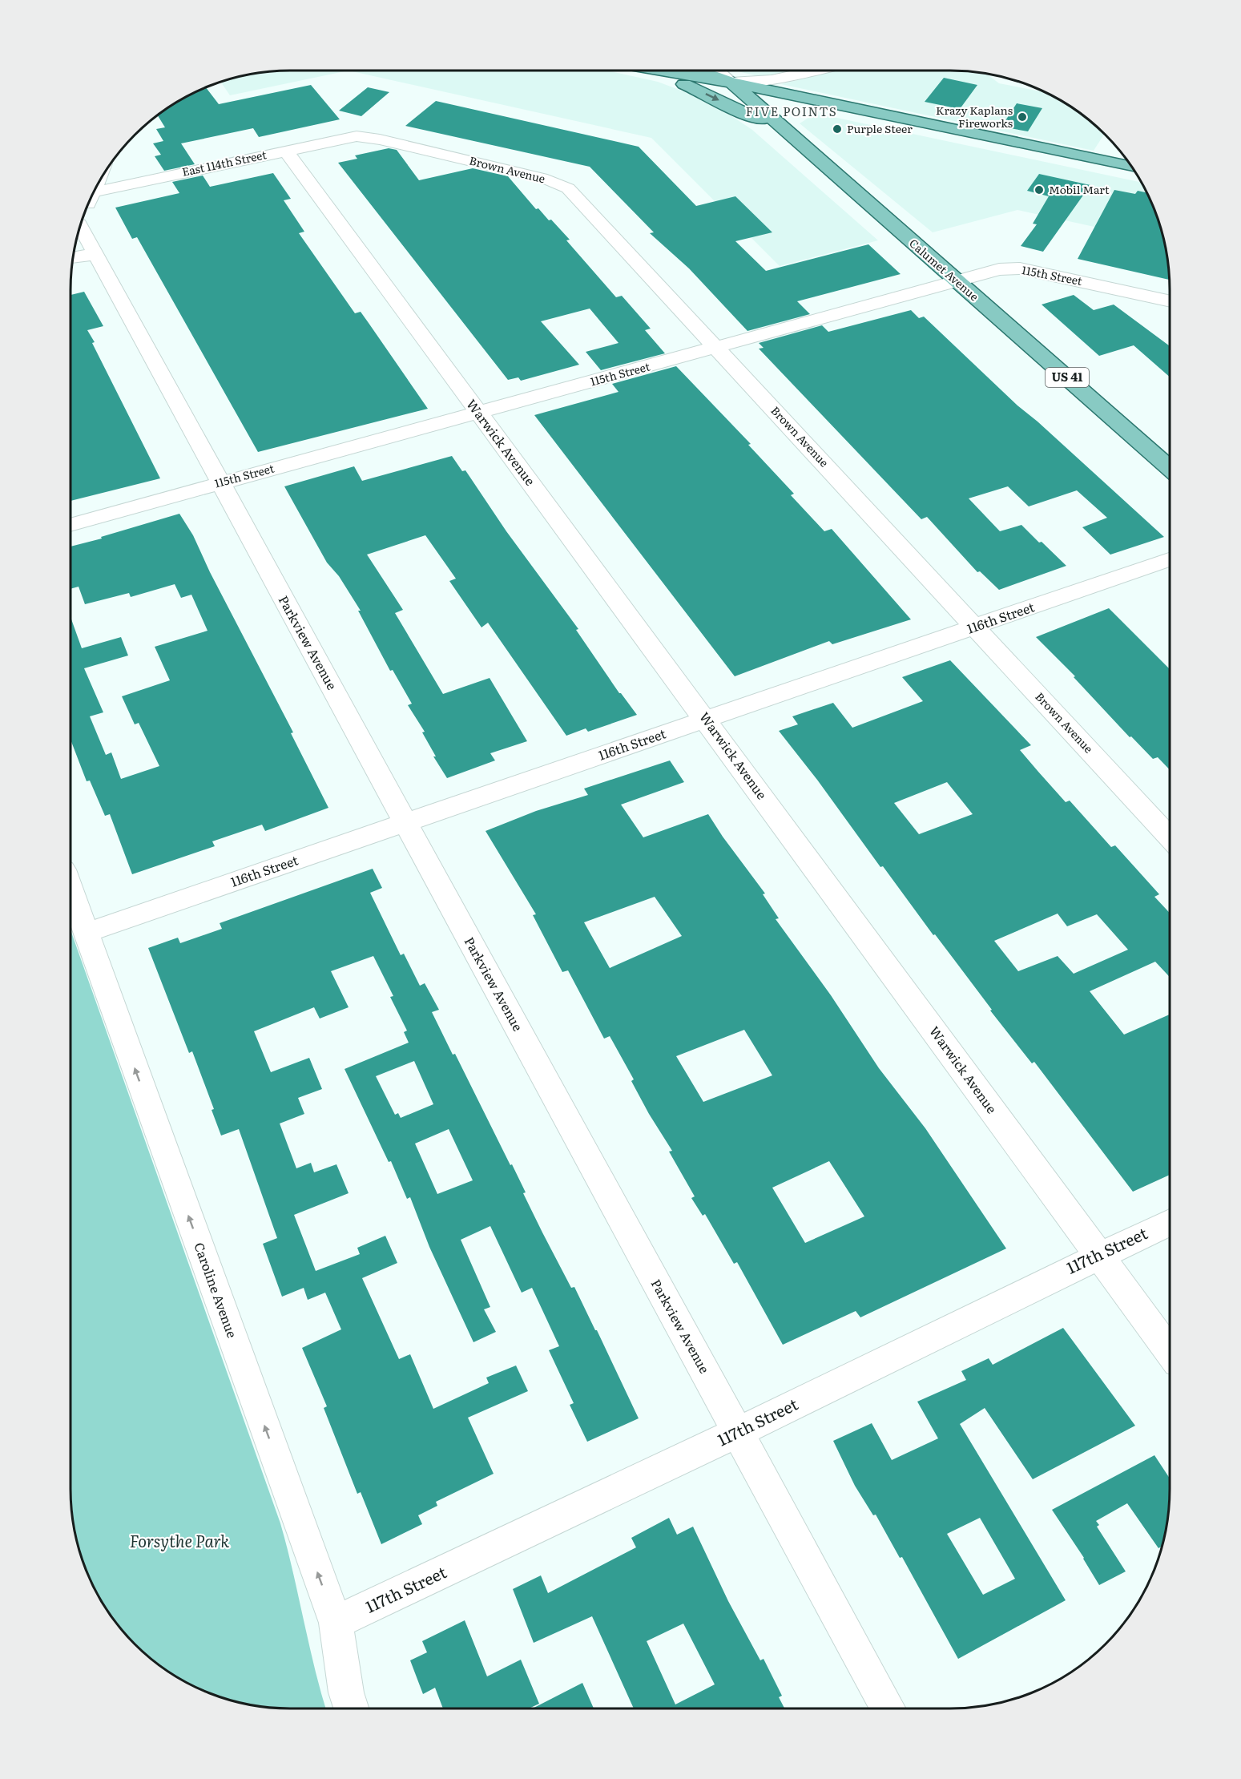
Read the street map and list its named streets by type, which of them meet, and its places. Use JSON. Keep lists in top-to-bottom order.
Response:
{
  "streets": {
    "main road": ["Calumet Avenue", "US 41"],
    "street": [
      "East 114th Street",
      "Brown Avenue",
      "115th Street",
      "Warwick Avenue",
      "116th Street",
      "Parkview Avenue",
      "117th Street",
      "Caroline Avenue"
    ]
  },
  "crossings": [
    ["East 114th Street", "Brown Avenue"],
    ["East 114th Street", "Warwick Avenue"],
    ["Brown Avenue", "115th Street"],
    ["Brown Avenue", "116th Street"],
    ["Calumet Avenue", "115th Street"],
    ["115th Street", "Warwick Avenue"],
    ["115th Street", "Parkview Avenue"],
    ["Warwick Avenue", "116th Street"],
    ["Warwick Avenue", "117th Street"],
    ["116th Street", "Parkview Avenue"],
    ["116th Street", "Caroline Avenue"],
    ["Parkview Avenue", "117th Street"],
    ["117th Street", "Caroline Avenue"]
  ],
  "one_way": ["Caroline Avenue"],
  "districts": ["FIVE POINTS"],
  "parks": ["Forsythe Park"],
  "places": ["Krazy Kaplans Fireworks", "Purple Steer", "Mobil Mart"]
}
